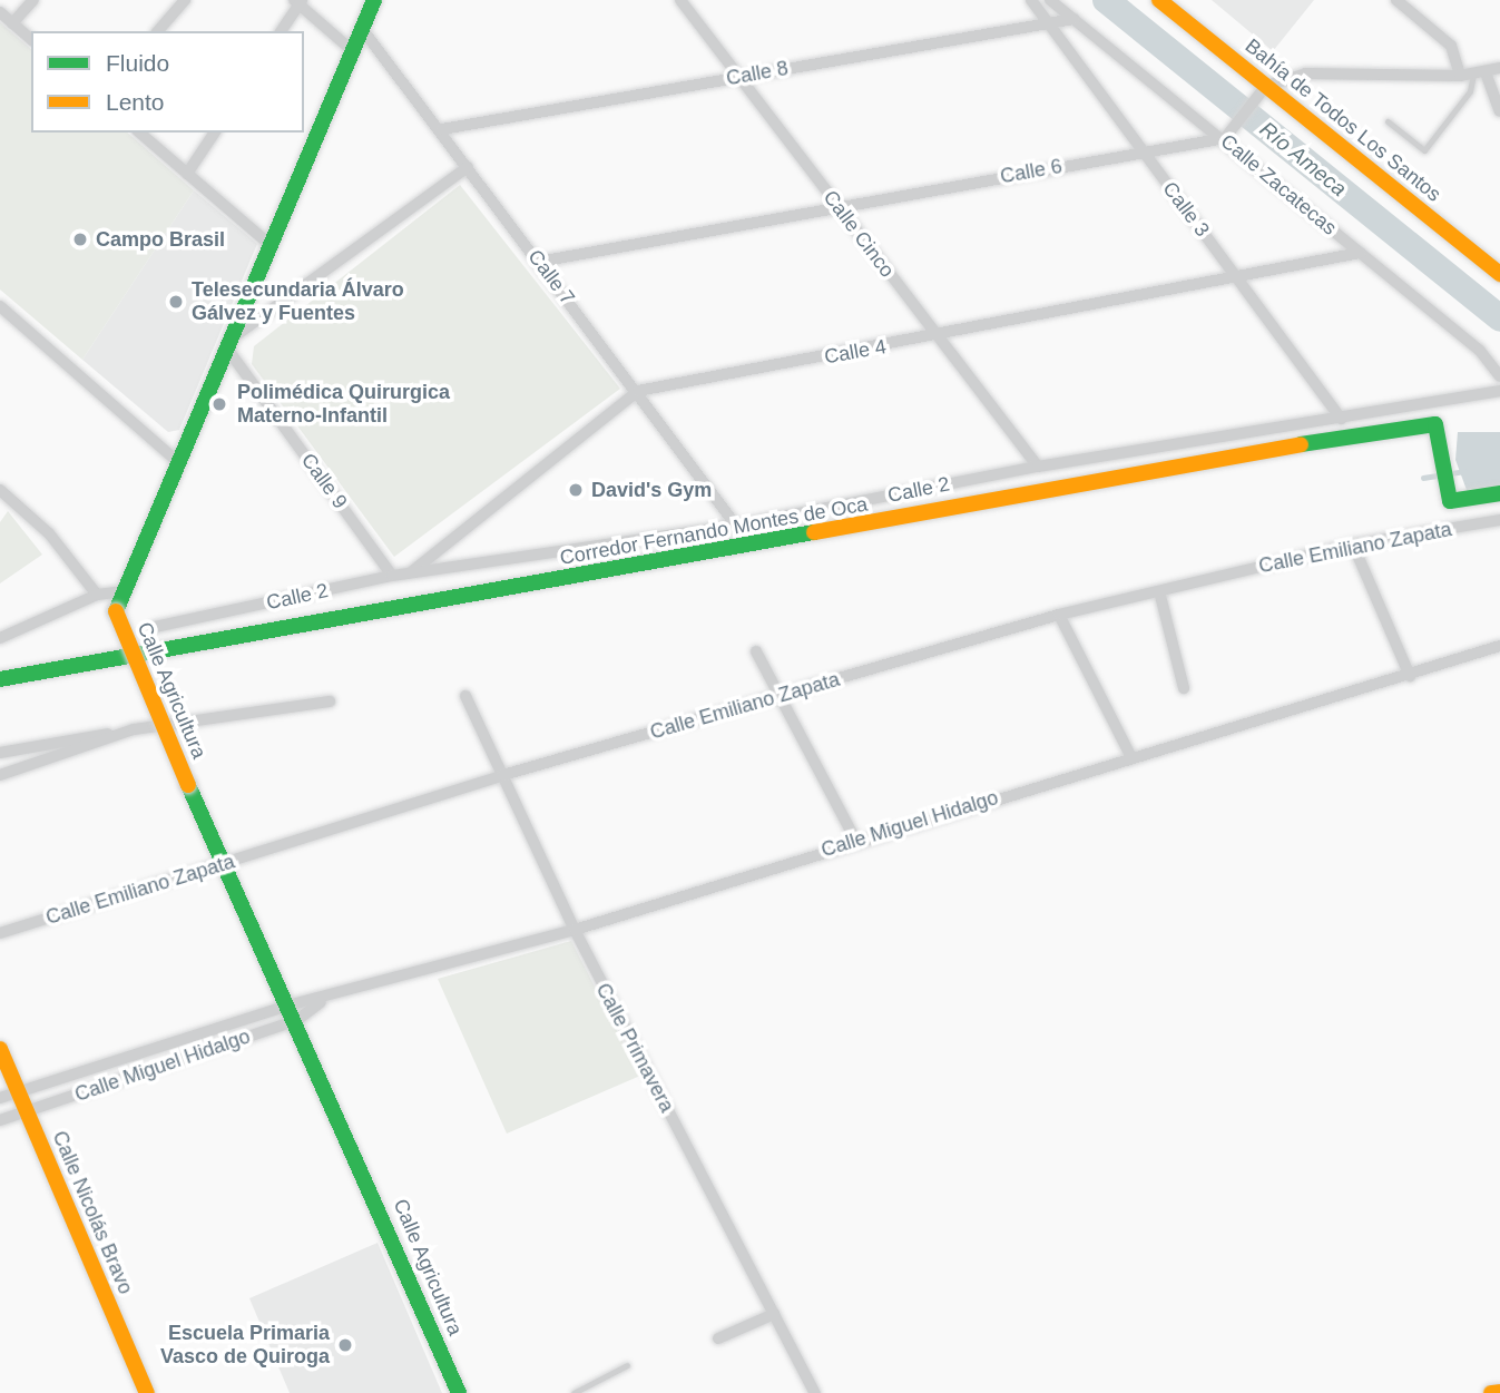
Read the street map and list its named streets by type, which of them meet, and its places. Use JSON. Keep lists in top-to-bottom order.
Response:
{
  "streets": {
    "street": [
      "Calle 8",
      "Bahía de Todos Los Santos",
      "Calle 6",
      "Calle Zacatecas",
      "Calle 3",
      "Calle Cinco",
      "Calle 7",
      "Calle 4",
      "Calle 9",
      "Calle 2",
      "Corredor Fernando Montes de Oca",
      "Calle Emiliano Zapata",
      "Calle Agricultura",
      "Calle Miguel Hidalgo",
      "Calle Primavera",
      "Calle Nicolás Bravo"
    ]
  },
  "crossings": [
    ["Calle 8", "Calle Zacatecas"],
    ["Calle 8", "Calle 3"],
    ["Calle 8", "Calle Cinco"],
    ["Calle 8", "Calle 7"],
    ["Calle 6", "Calle Zacatecas"],
    ["Calle 6", "Calle 3"],
    ["Calle 6", "Calle Cinco"],
    ["Calle 6", "Calle 7"],
    ["Calle Zacatecas", "Calle 4"],
    ["Calle 3", "Calle 4"],
    ["Calle 3", "Calle 2"],
    ["Calle Cinco", "Calle 4"],
    ["Calle Cinco", "Calle 2"],
    ["Calle 7", "Calle 4"],
    ["Calle 7", "Calle 2"],
    ["Calle 7", "Calle Agricultura"],
    ["Calle 4", "Calle 2"],
    ["Calle 9", "Calle 2"],
    ["Calle 9", "Calle Agricultura"],
    ["Calle Emiliano Zapata", "Calle Agricultura"],
    ["Calle Emiliano Zapata", "Calle Primavera"],
    ["Calle Agricultura", "Calle Miguel Hidalgo"],
    ["Calle Miguel Hidalgo", "Calle Primavera"],
    ["Calle Miguel Hidalgo", "Calle Nicolás Bravo"]
  ],
  "water": ["Río Ameca"],
  "places": [
    "Campo Brasil",
    "Telesecundaria Álvaro Gálvez y Fuentes",
    "Polimédica Quirurgica Materno-Infantil",
    "David's Gym",
    "Escuela Primaria Vasco de Quiroga"
  ],
  "legend": ["Fluido", "Lento"]
}
